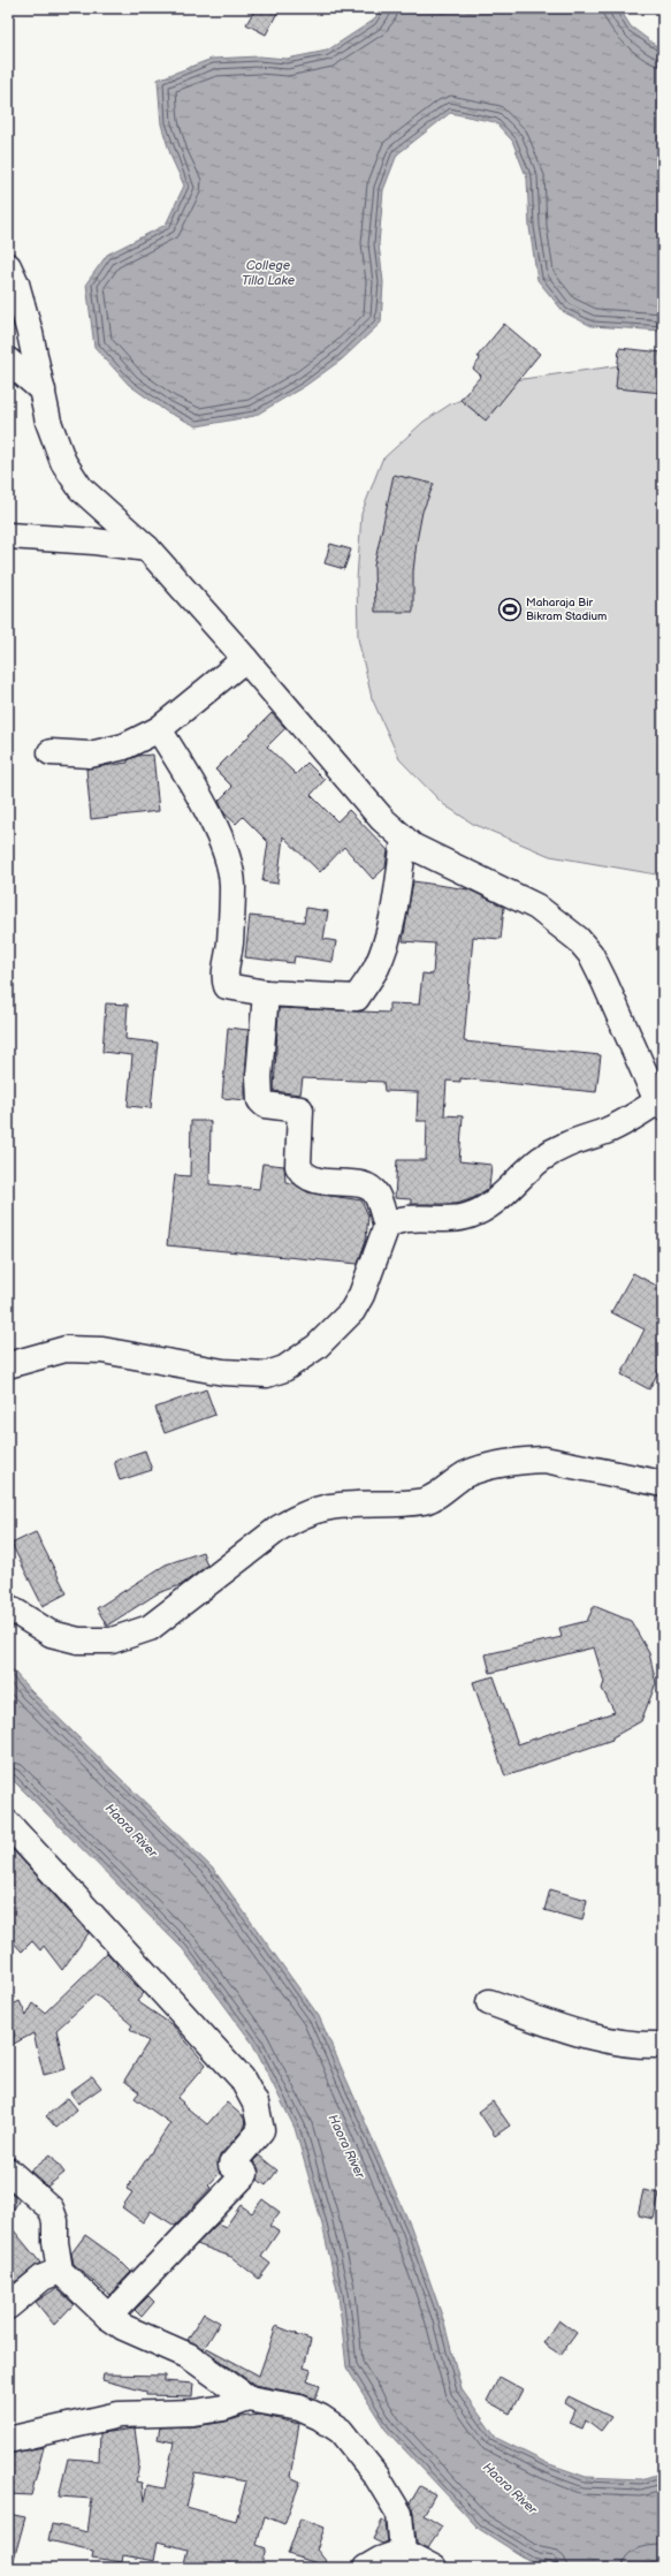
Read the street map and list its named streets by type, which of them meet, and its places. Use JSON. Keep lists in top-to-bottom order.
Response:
{
  "water": ["College Tilla Lake", "Haora River"],
  "places": {
    "sports": ["Maharaja Bir Bikram Stadium"]
  }
}
